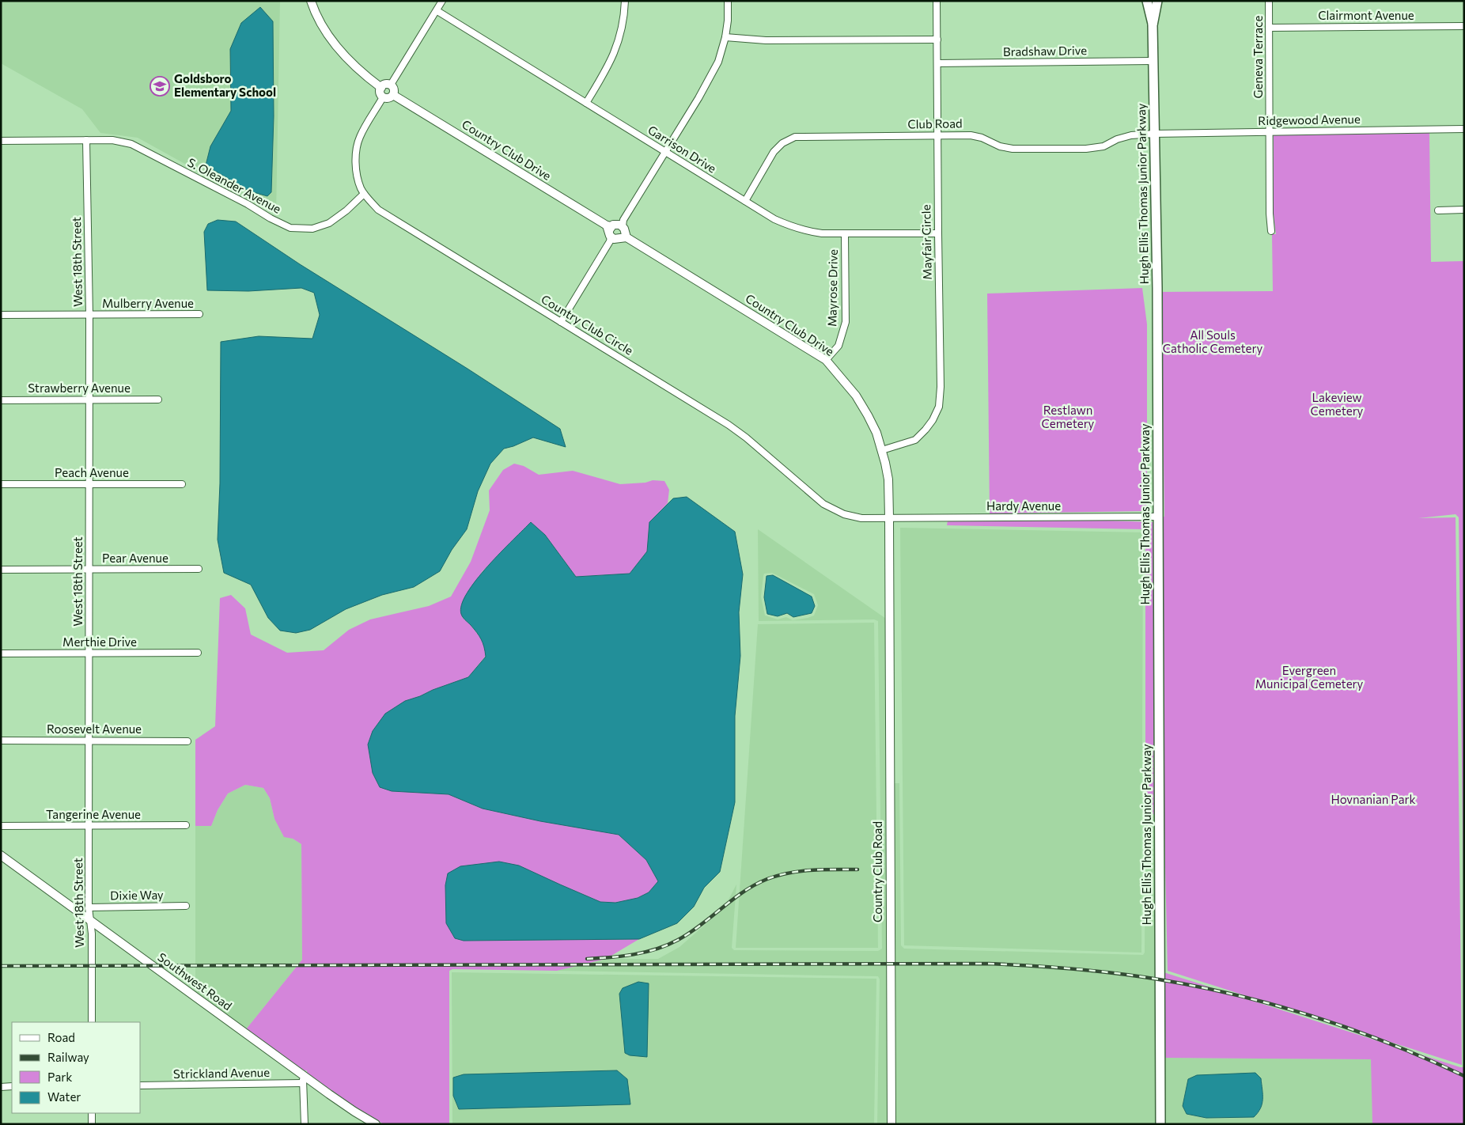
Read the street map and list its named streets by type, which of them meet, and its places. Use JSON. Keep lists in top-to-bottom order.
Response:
{
  "streets": {
    "main road": ["Hugh Ellis Thomas Junior Parkway"],
    "street": [
      "Clairmont Avenue",
      "Bradshaw Drive",
      "Geneva Terrace",
      "Ridgewood Avenue",
      "Club Road",
      "Garrison Drive",
      "Country Club Drive",
      "S. Oleander Avenue",
      "Mayfair Circle",
      "West 18th Street",
      "Mayrose Drive",
      "Mulberry Avenue",
      "Country Club Circle",
      "Strawberry Avenue",
      "Peach Avenue",
      "Hardy Avenue",
      "Pear Avenue",
      "Merthie Drive",
      "Roosevelt Avenue",
      "Tangerine Avenue",
      "Country Club Road",
      "Dixie Way",
      "Southwest Road",
      "Strickland Avenue"
    ]
  },
  "crossings": [
    ["Clairmont Avenue", "Geneva Terrace"],
    ["Bradshaw Drive", "Hugh Ellis Thomas Junior Parkway"],
    ["Bradshaw Drive", "Mayfair Circle"],
    ["Geneva Terrace", "Ridgewood Avenue"],
    ["Ridgewood Avenue", "Club Road"],
    ["Ridgewood Avenue", "Hugh Ellis Thomas Junior Parkway"],
    ["Club Road", "Garrison Drive"],
    ["Club Road", "Hugh Ellis Thomas Junior Parkway"],
    ["Club Road", "Mayfair Circle"],
    ["Garrison Drive", "Mayfair Circle"],
    ["Garrison Drive", "Mayrose Drive"],
    ["Country Club Drive", "Mayfair Circle"],
    ["Country Club Drive", "Mayrose Drive"],
    ["Country Club Drive", "Country Club Circle"],
    ["Country Club Drive", "Hardy Avenue"],
    ["Country Club Drive", "Country Club Road"],
    ["S. Oleander Avenue", "West 18th Street"],
    ["S. Oleander Avenue", "Country Club Circle"],
    ["Hugh Ellis Thomas Junior Parkway", "Hardy Avenue"],
    ["West 18th Street", "Mulberry Avenue"],
    ["West 18th Street", "Strawberry Avenue"],
    ["West 18th Street", "Peach Avenue"],
    ["West 18th Street", "Pear Avenue"],
    ["West 18th Street", "Merthie Drive"],
    ["West 18th Street", "Roosevelt Avenue"],
    ["West 18th Street", "Tangerine Avenue"],
    ["West 18th Street", "Dixie Way"],
    ["West 18th Street", "Southwest Road"],
    ["Country Club Circle", "Hardy Avenue"]
  ],
  "parks": [
    "All Souls Catholic Cemetery",
    "Lakeview Cemetery",
    "Restlawn Cemetery",
    "Evergreen Municipal Cemetery",
    "Hovnanian Park"
  ],
  "places": {
    "school or university": ["Goldsboro Elementary School"]
  },
  "legend": [
    "Road",
    "Railway",
    "Park",
    "Water"
  ]
}
